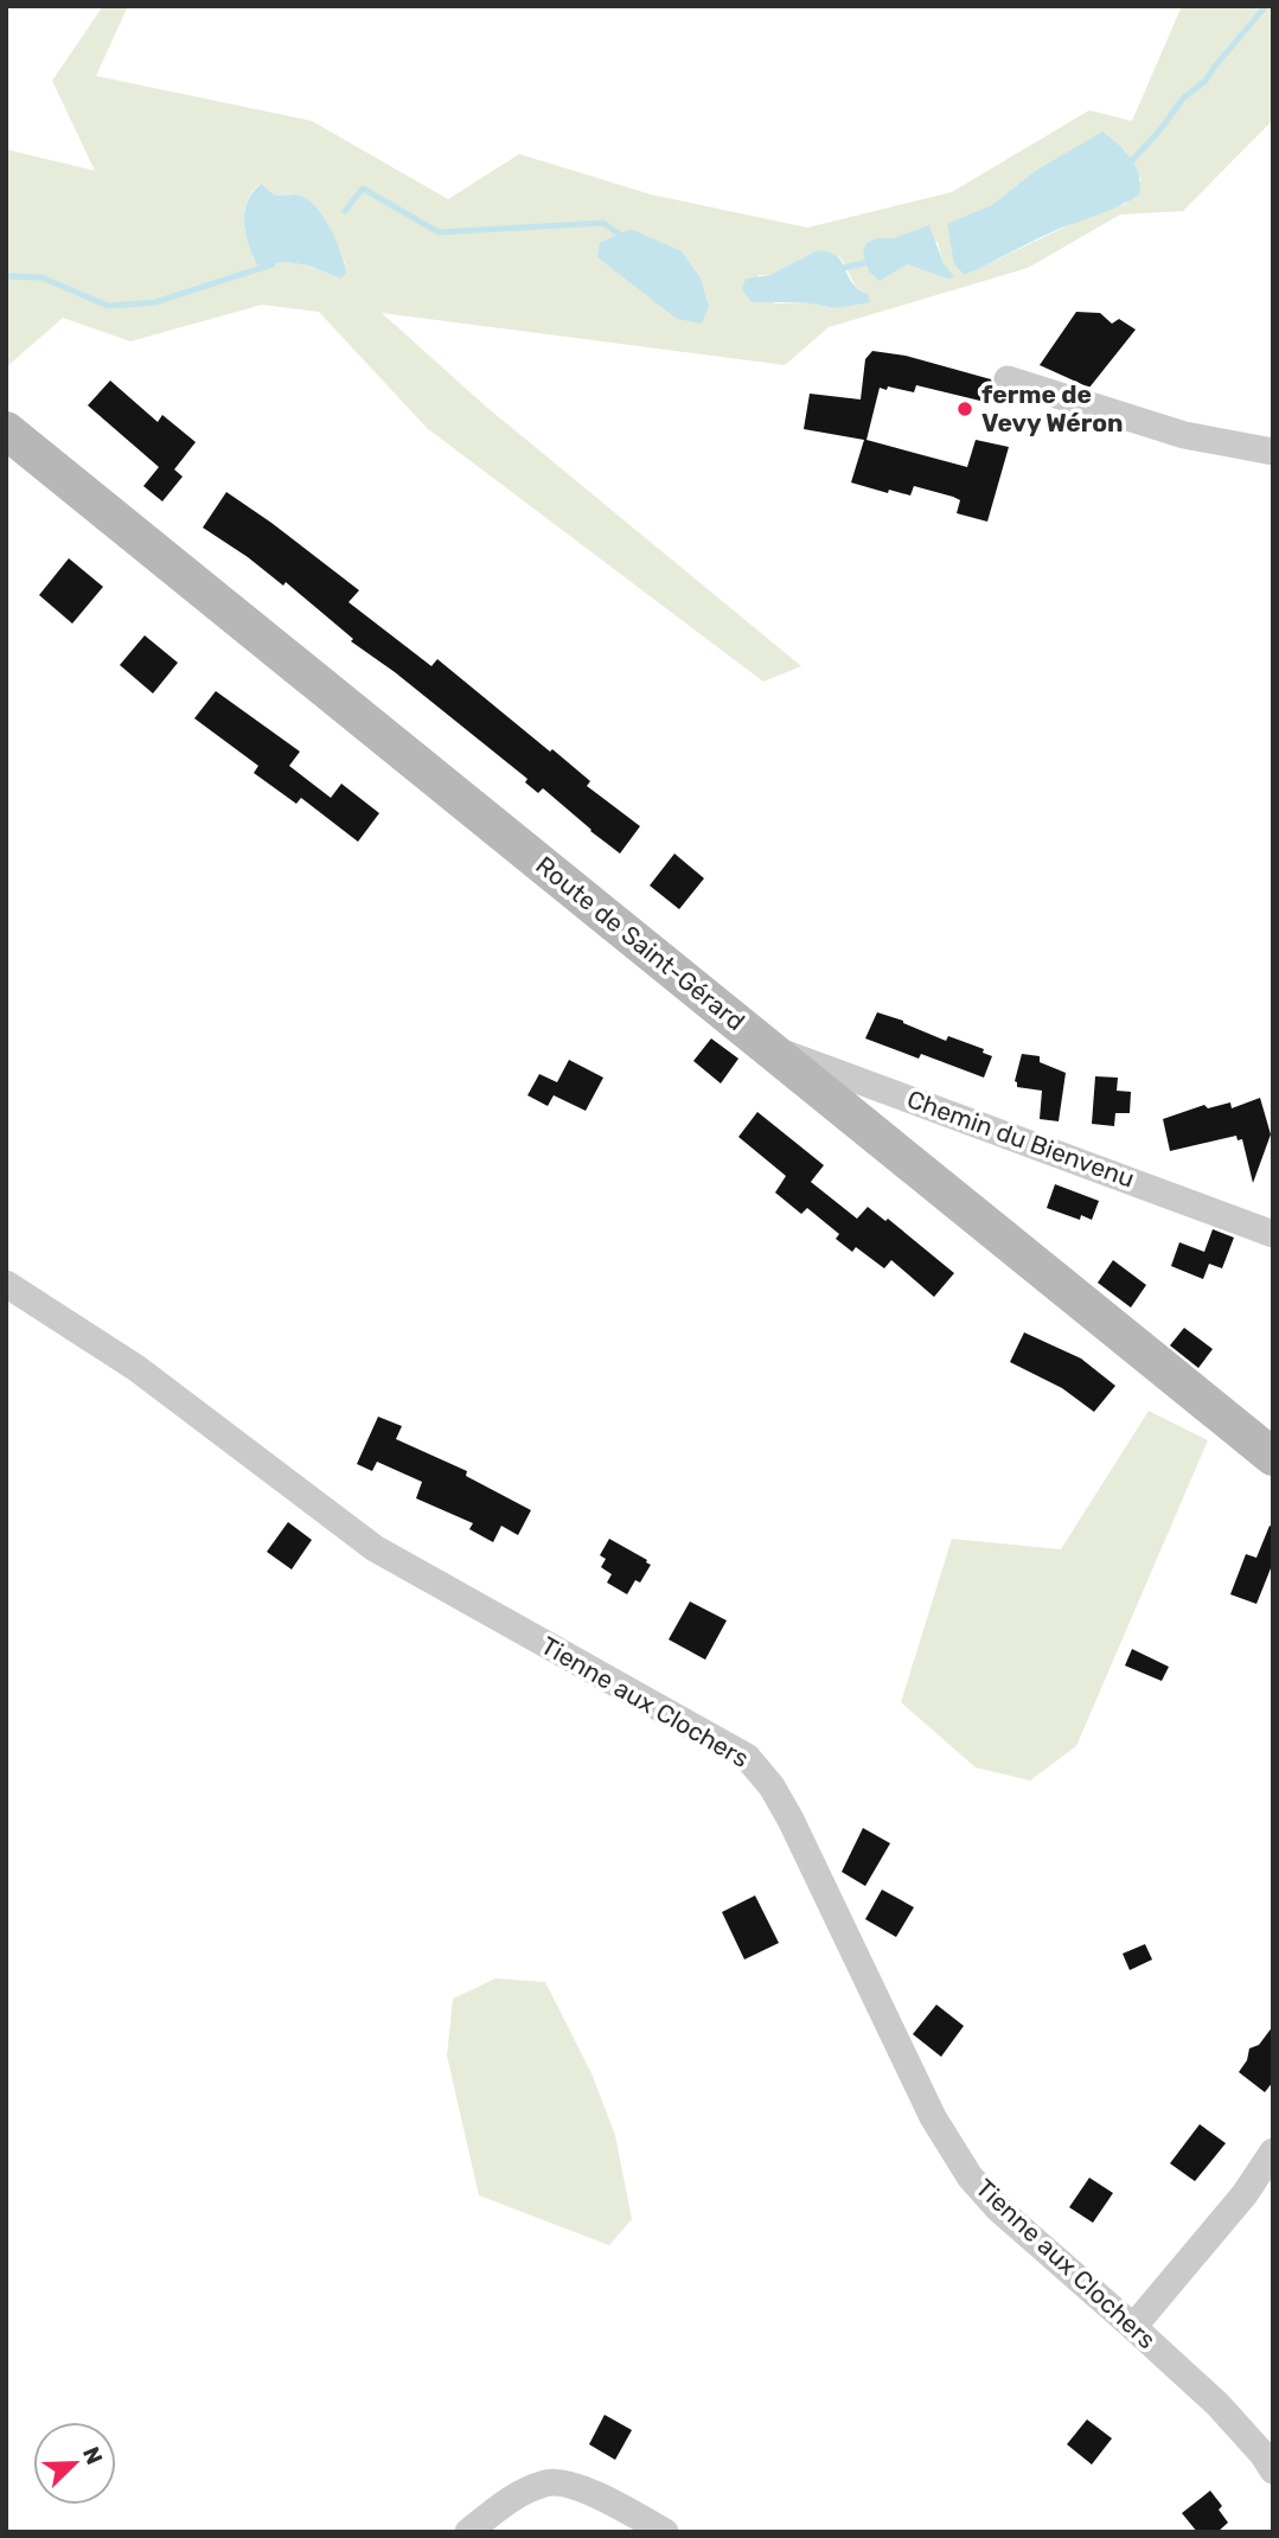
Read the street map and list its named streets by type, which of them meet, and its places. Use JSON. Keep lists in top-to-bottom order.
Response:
{
  "streets": {
    "main road": ["Route de Saint-Gérard"],
    "street": ["Chemin du Bienvenu", "Tienne aux Clochers"]
  },
  "crossings": [
    ["Route de Saint-Gérard", "Chemin du Bienvenu"]
  ],
  "places": ["ferme de Vevy Wéron"],
  "north": "top right"
}
